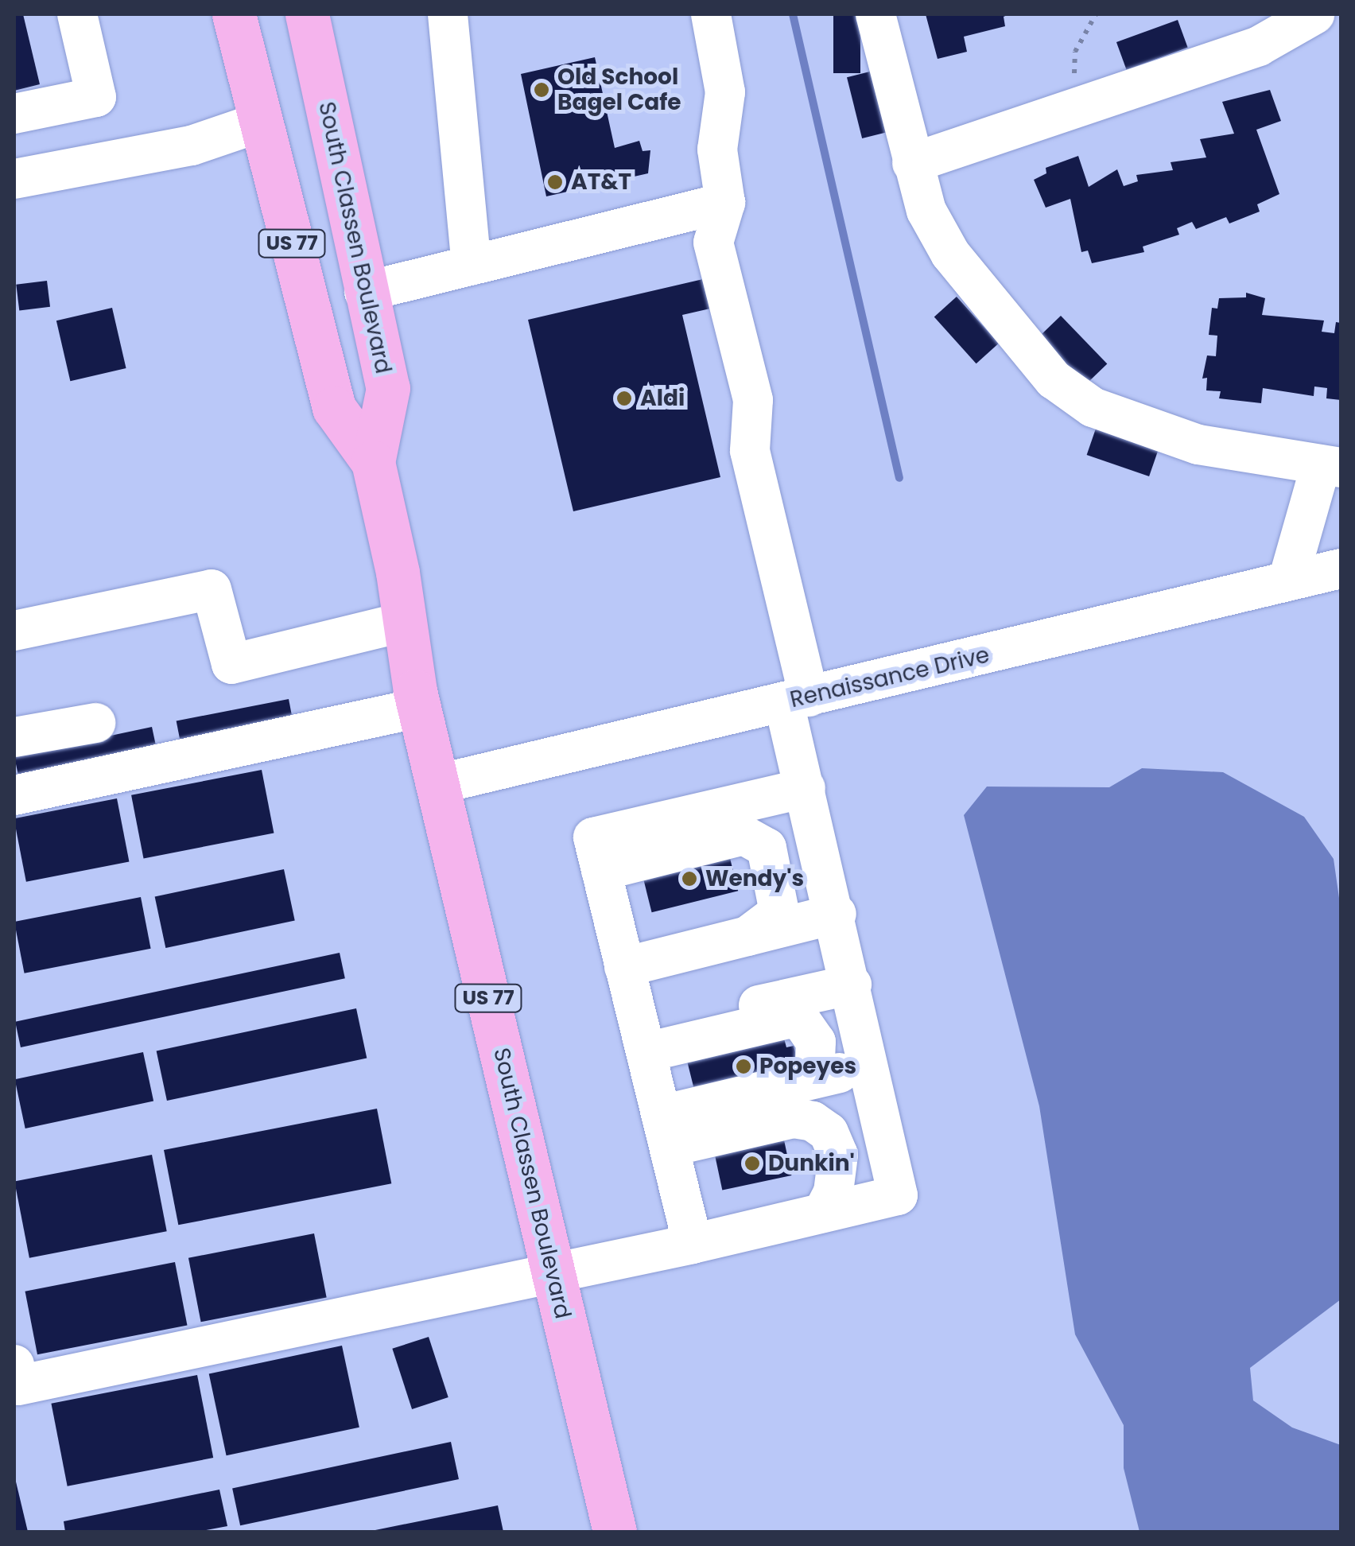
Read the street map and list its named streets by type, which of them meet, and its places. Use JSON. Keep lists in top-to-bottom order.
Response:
{
  "streets": {
    "main road": ["South Classen Boulevard", "US 77"],
    "street": ["Renaissance Drive"]
  },
  "crossings": [
    ["South Classen Boulevard", "Renaissance Drive"]
  ],
  "places": [
    "Old School Bagel Cafe",
    "AT&T",
    "Aldi",
    "Wendy's",
    "Popeyes",
    "Dunkin'"
  ]
}
